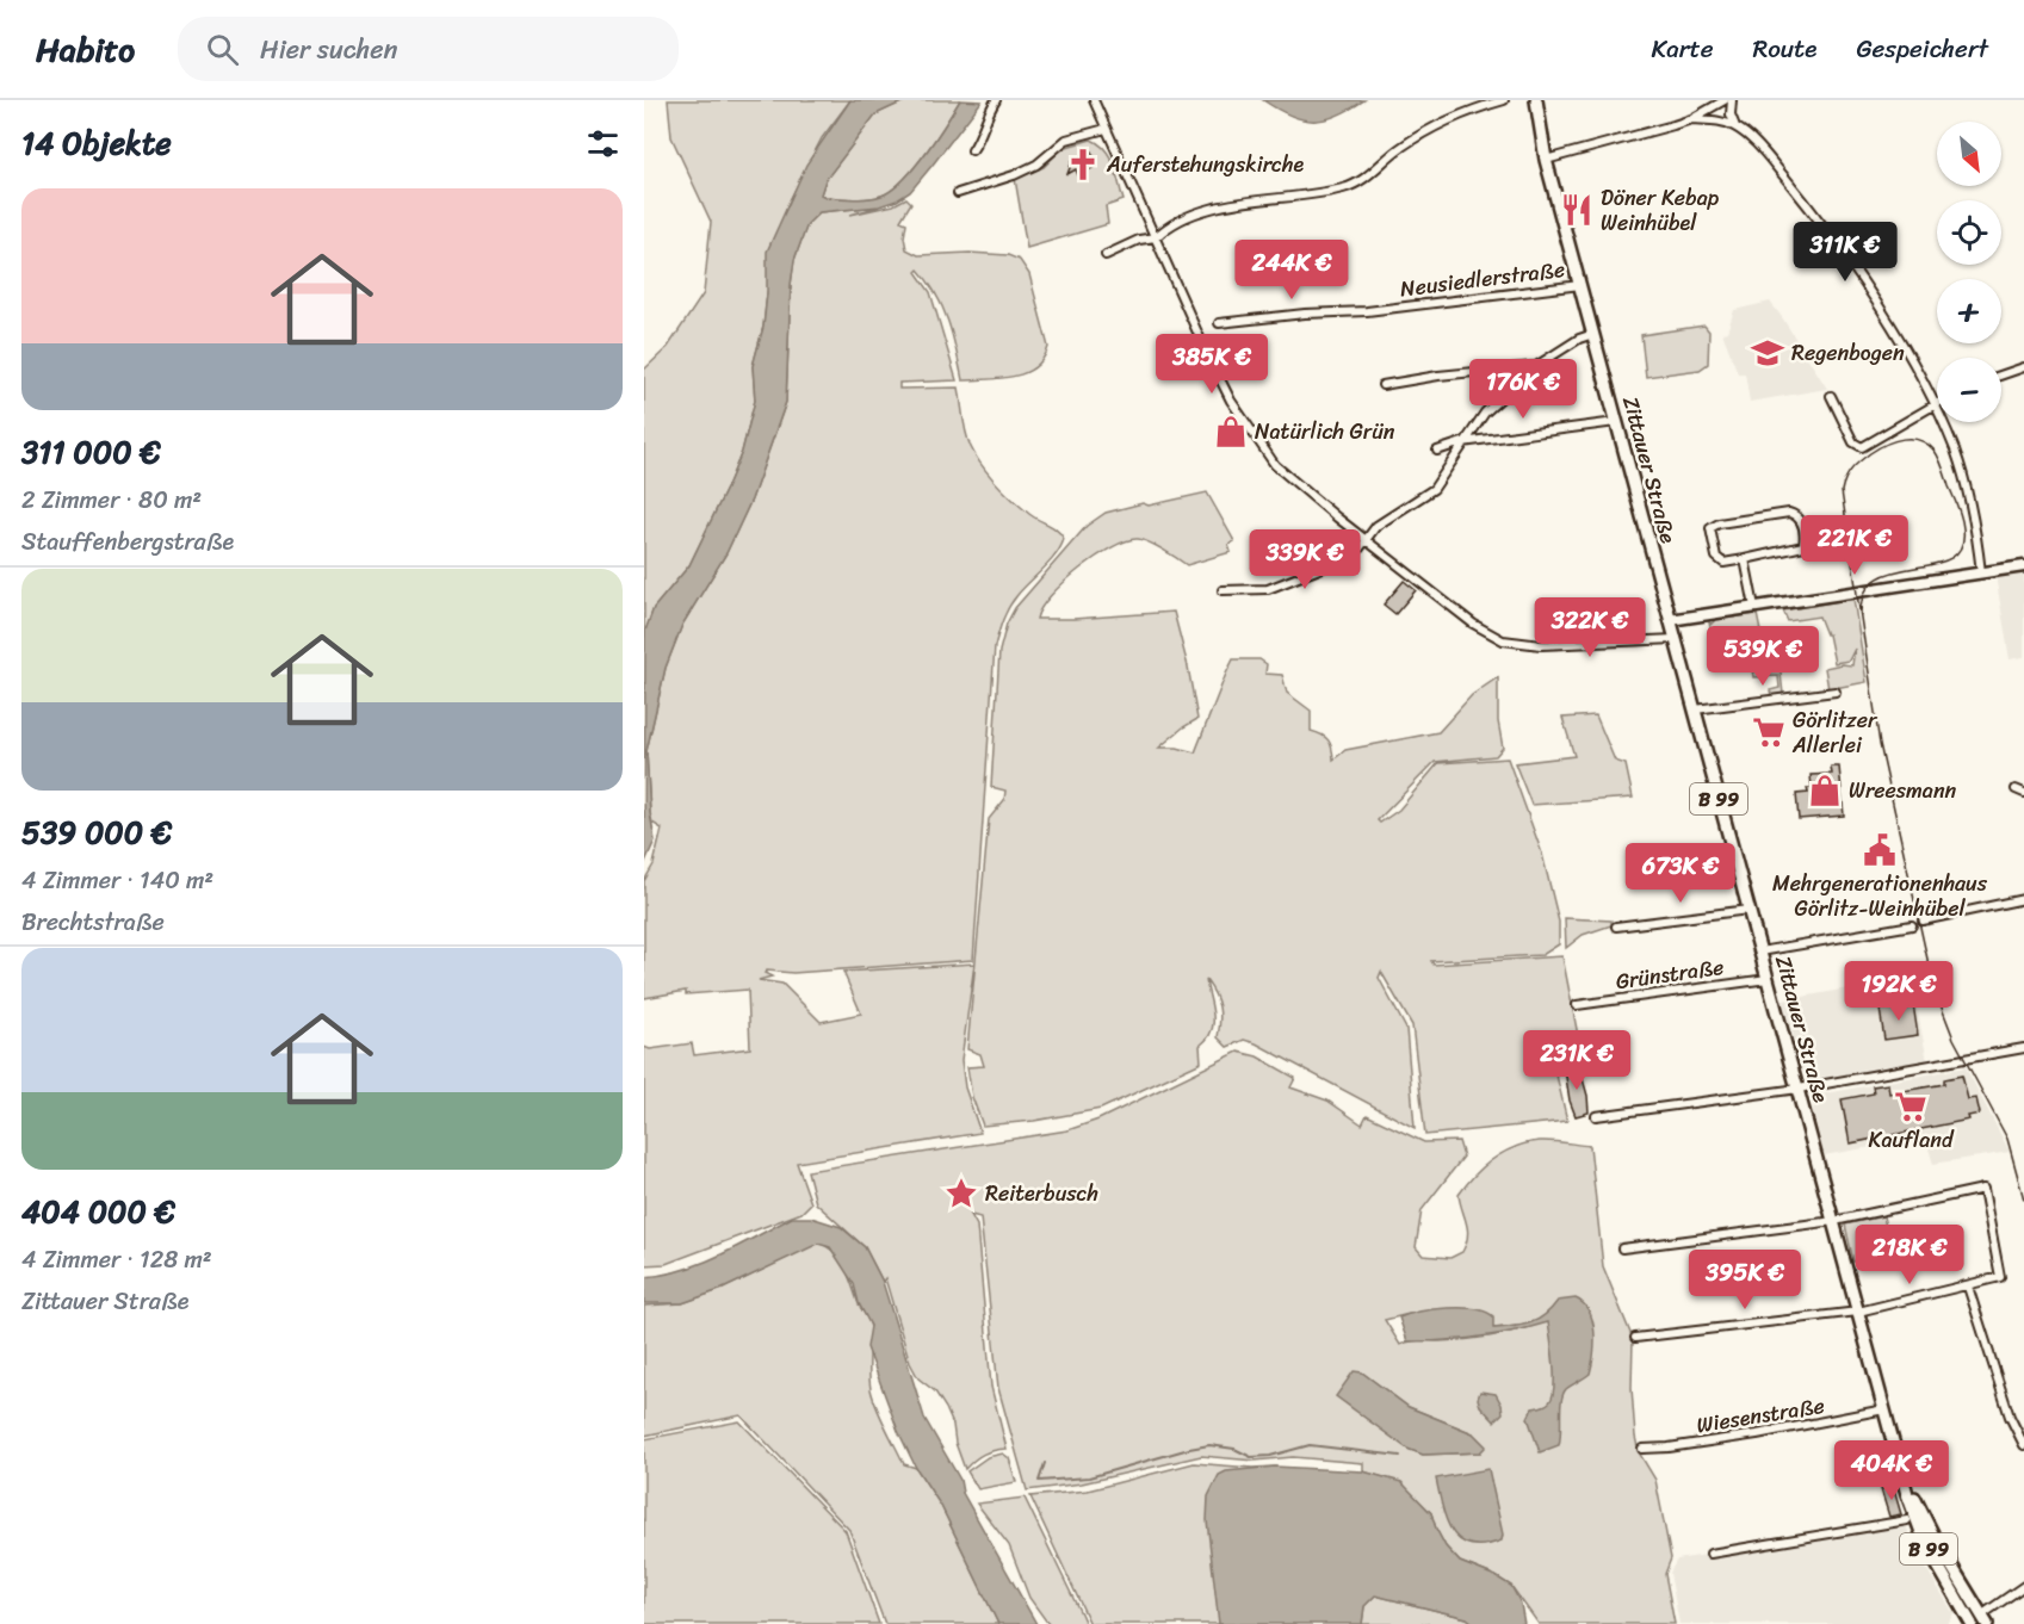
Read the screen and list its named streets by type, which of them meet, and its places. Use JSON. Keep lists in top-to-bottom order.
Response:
{
  "streets": {
    "main road": ["Zittauer Straße", "B 99"],
    "street": ["Neusiedlerstraße", "Grünstraße", "Wiesenstraße"]
  },
  "crossings": [
    ["Neusiedlerstraße", "Zittauer Straße"],
    ["Zittauer Straße", "Grünstraße"],
    ["Zittauer Straße", "Wiesenstraße"]
  ],
  "places": {
    "church": ["Auferstehungskirche"],
    "restaurant": ["Döner Kebap Weinhübel"],
    "school or university": ["Regenbogen"],
    "shop": ["Natürlich Grün", "Wreesmann"],
    "supermarket": ["Görlitzer Allerlei", "Kaufland"],
    "public building": ["Mehrgenerationenhaus Görlitz-Weinhübel"],
    "place": ["Reiterbusch"]
  },
  "north": "bottom right",
  "page": {
    "header": "Habito",
    "search": "Hier suchen",
    "nav": ["Karte", "Route", "Gespeichert"],
    "heading": "14 Objekte",
    "map_buttons": ["+", "−"],
    "list": [
      {
        "name": "311 000 €",
        "note": "2 Zimmer · 80 m² · Stauffenbergstraße"
      },
      {
        "name": "539 000 €",
        "note": "4 Zimmer · 140 m² · Brechtstraße"
      },
      {
        "name": "404 000 €",
        "note": "4 Zimmer · 128 m² · Zittauer Straße"
      }
    ],
    "price": [
      "311K €",
      "244K €",
      "385K €",
      "176K €",
      "221K €",
      "339K €",
      "322K €",
      "539K €",
      "673K €",
      "192K €",
      "231K €",
      "218K €",
      "395K €",
      "404K €"
    ]
  }
}
